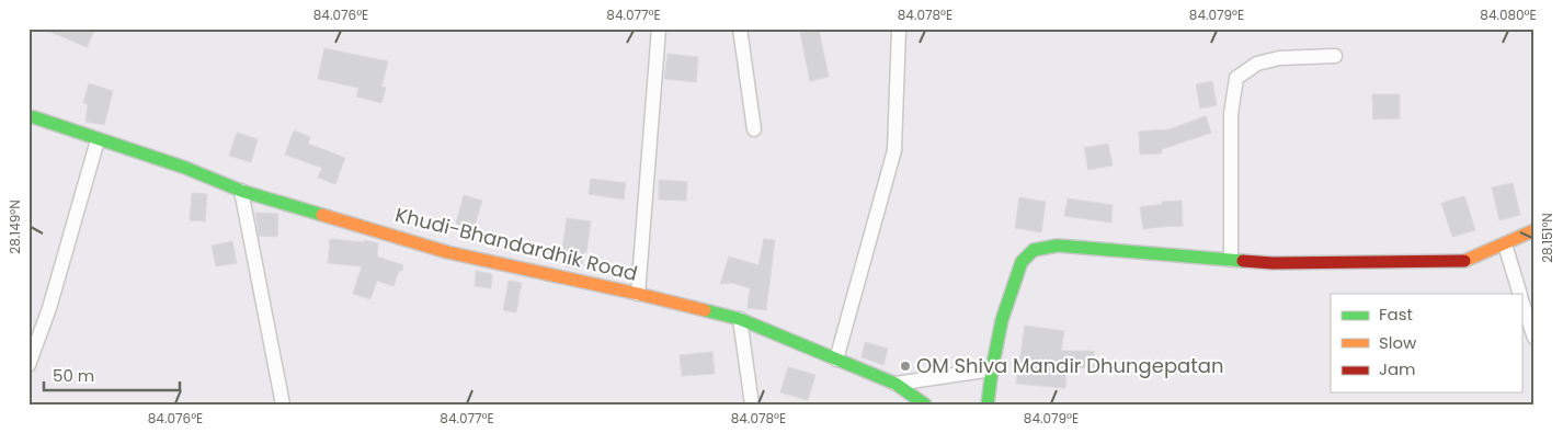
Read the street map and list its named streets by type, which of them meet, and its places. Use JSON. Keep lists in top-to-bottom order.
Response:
{
  "streets": {
    "street": ["Khudi-Bhandardhik Road"]
  },
  "places": ["OM Shiva Mandir Dhungepatan"],
  "legend": ["Fast", "Slow", "Jam"],
  "scale_bar": "50 m",
  "coordinates": [
    "84.076°E",
    "84.077°E",
    "84.078°E",
    "84.079°E",
    "84.080°E",
    "28.149°N",
    "28.151°N"
  ]
}
